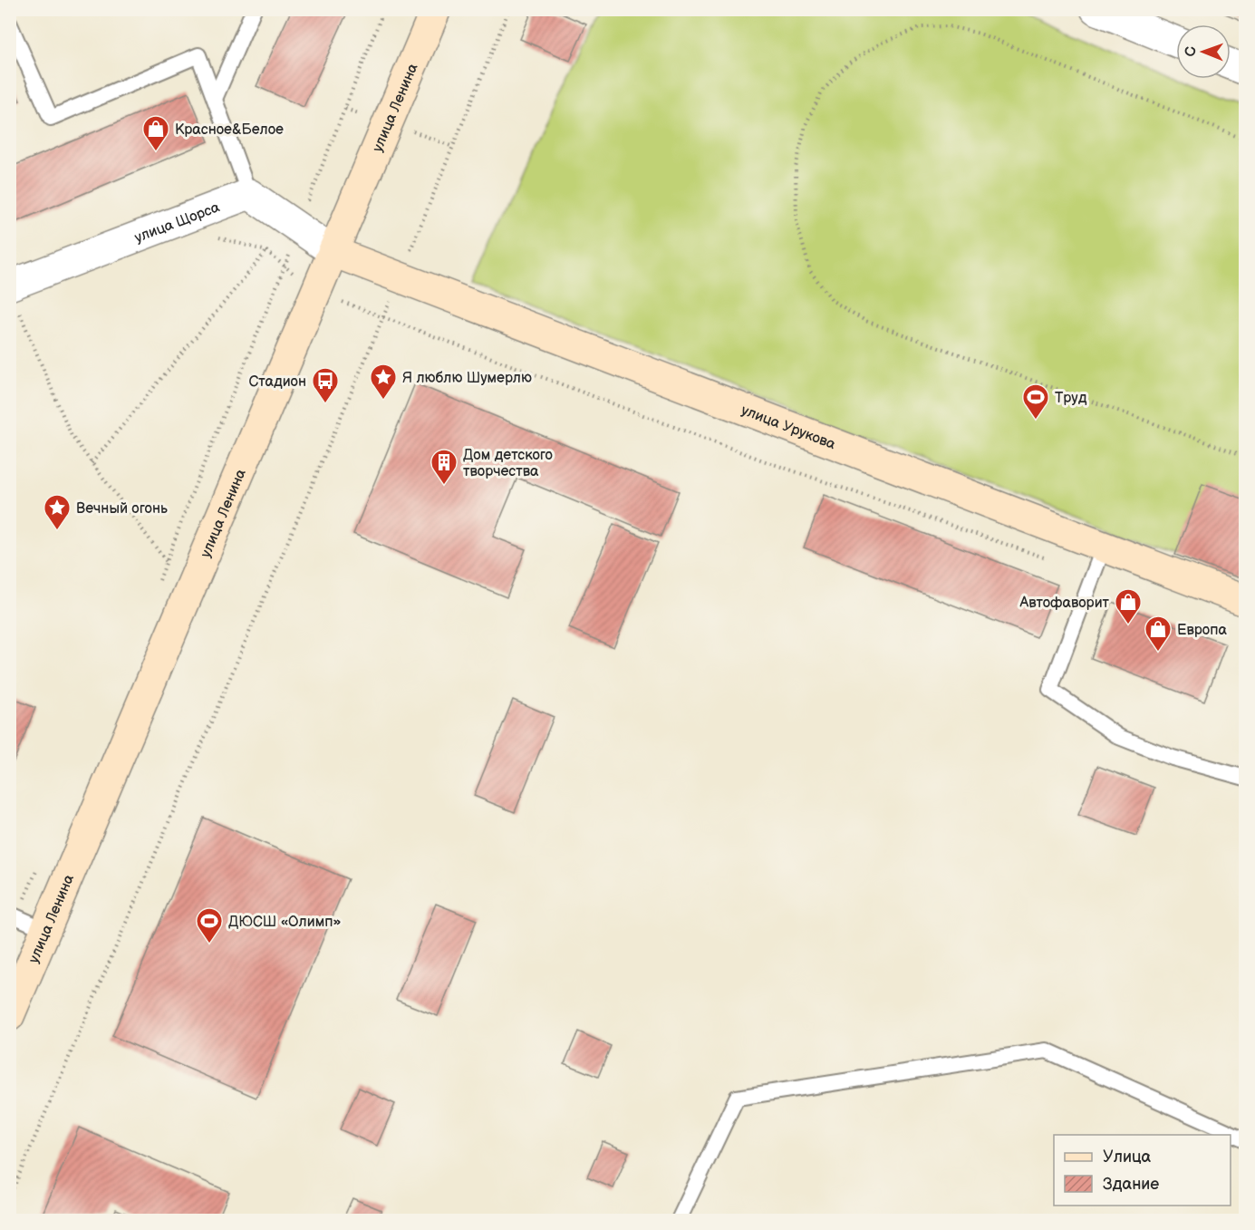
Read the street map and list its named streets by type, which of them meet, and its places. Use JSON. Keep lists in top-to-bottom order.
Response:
{
  "streets": {
    "main road": ["улица Ленина", "улица Урукова"],
    "street": ["улица Щорса"]
  },
  "crossings": [
    ["улица Ленина", "улица Урукова"]
  ],
  "places": {
    "shop": ["Красное&Белое", "Автофаворит", "Европа"],
    "place": ["Я люблю Шумерлю", "Вечный огонь"],
    "bus stop": ["Стадион"],
    "sports": ["Труд", "ДЮСШ «Олимп»"],
    "building": ["Дом детского творчества"]
  },
  "legend": ["Улица", "Здание"],
  "north": "left"
}
